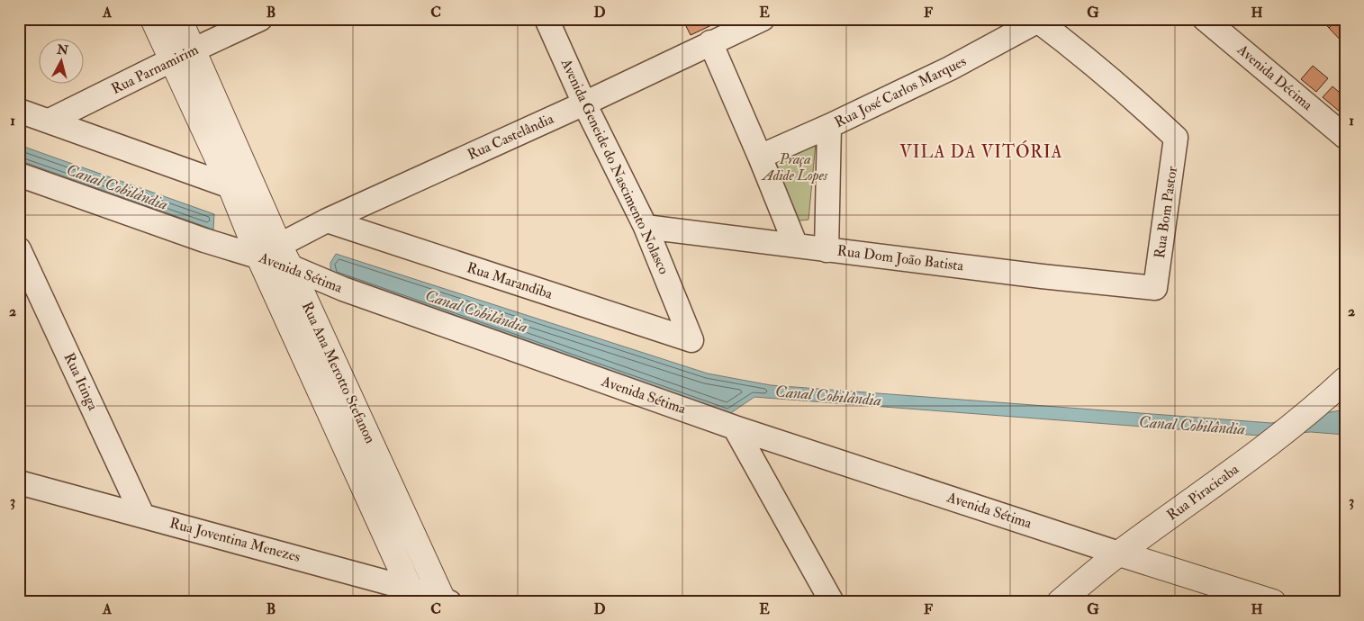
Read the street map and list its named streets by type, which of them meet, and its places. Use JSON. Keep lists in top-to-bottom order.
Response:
{
  "streets": {
    "street": [
      "Rua Parnamirim",
      "Avenida Décima",
      "Rua José Carlos Marques",
      "Rua Castelândia",
      "Avenida Geneide do Nascimento Nolasco",
      "Rua Bom Pastor",
      "Rua Dom João Batista",
      "Avenida Sétima",
      "Rua Marandiba",
      "Rua Ana Merotto Stefanon",
      "Rua Itinga",
      "Rua Piracicaba",
      "Rua Joventina Menezes"
    ]
  },
  "crossings": [
    ["Rua Parnamirim", "Rua Ana Merotto Stefanon"],
    ["Rua José Carlos Marques", "Rua Bom Pastor"],
    ["Rua Castelândia", "Avenida Geneide do Nascimento Nolasco"],
    ["Rua Castelândia", "Avenida Sétima"],
    ["Rua Castelândia", "Rua Marandiba"],
    ["Rua Castelândia", "Rua Ana Merotto Stefanon"],
    ["Avenida Geneide do Nascimento Nolasco", "Rua Dom João Batista"],
    ["Avenida Geneide do Nascimento Nolasco", "Rua Marandiba"],
    ["Rua Bom Pastor", "Rua Dom João Batista"],
    ["Avenida Sétima", "Rua Ana Merotto Stefanon"],
    ["Avenida Sétima", "Rua Piracicaba"],
    ["Rua Ana Merotto Stefanon", "Rua Joventina Menezes"],
    ["Rua Itinga", "Rua Joventina Menezes"]
  ],
  "districts": ["VILA DA VITÓRIA"],
  "water": ["Canal Cobilândia"],
  "parks": ["Praça Adide Lopes"],
  "north": "top",
  "grid": {
    "columns": [
      "A",
      "B",
      "C",
      "D",
      "E",
      "F",
      "G",
      "H"
    ],
    "rows": ["1", "2", "3"]
  }
}
